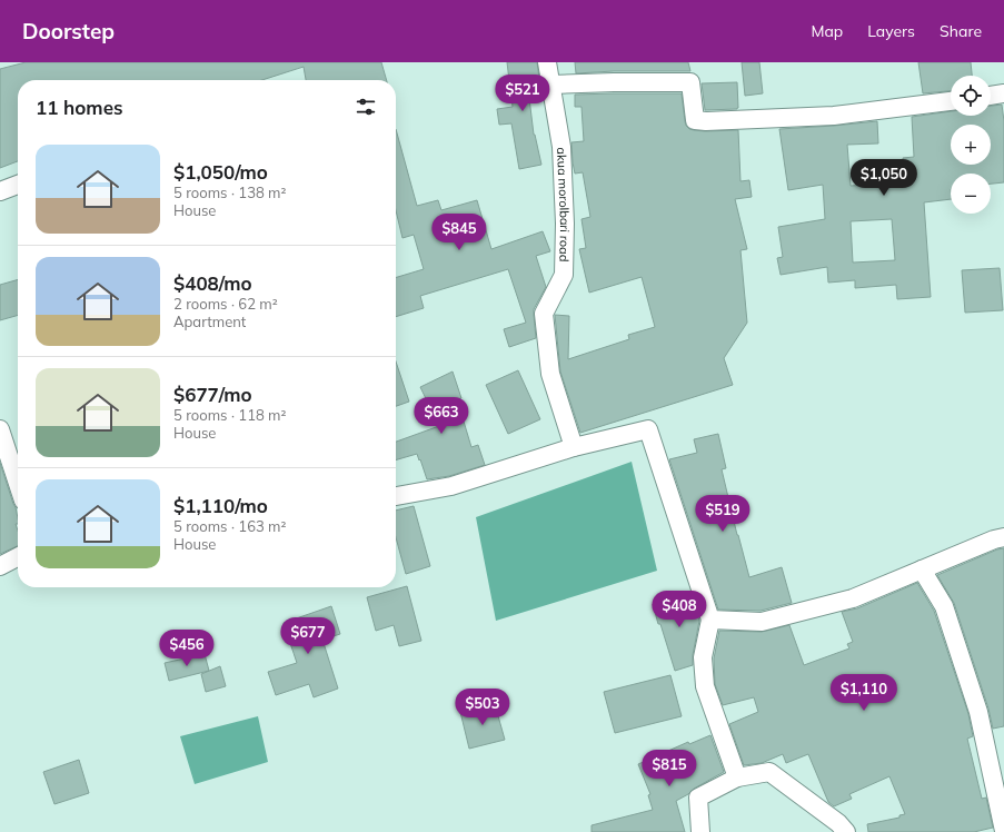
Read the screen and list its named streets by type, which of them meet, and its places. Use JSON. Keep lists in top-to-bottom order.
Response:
{
  "streets": {
    "street": ["akua morolbari road"]
  },
  "page": {
    "header": "Doorstep",
    "nav": ["Map", "Layers", "Share"],
    "price": [
      "$521",
      "$1,050",
      "$845",
      "$663",
      "$519",
      "$408",
      "$677",
      "$456",
      "$1,110",
      "$503",
      "$815"
    ],
    "map_buttons": ["+", "−"],
    "heading": "11 homes",
    "list": [
      {
        "name": "$1,050/mo",
        "note": "5 rooms · 138 m² · House"
      },
      {
        "name": "$408/mo",
        "note": "2 rooms · 62 m² · Apartment"
      },
      {
        "name": "$677/mo",
        "note": "5 rooms · 118 m² · House"
      },
      {
        "name": "$1,110/mo",
        "note": "5 rooms · 163 m² · House"
      }
    ]
  }
}
